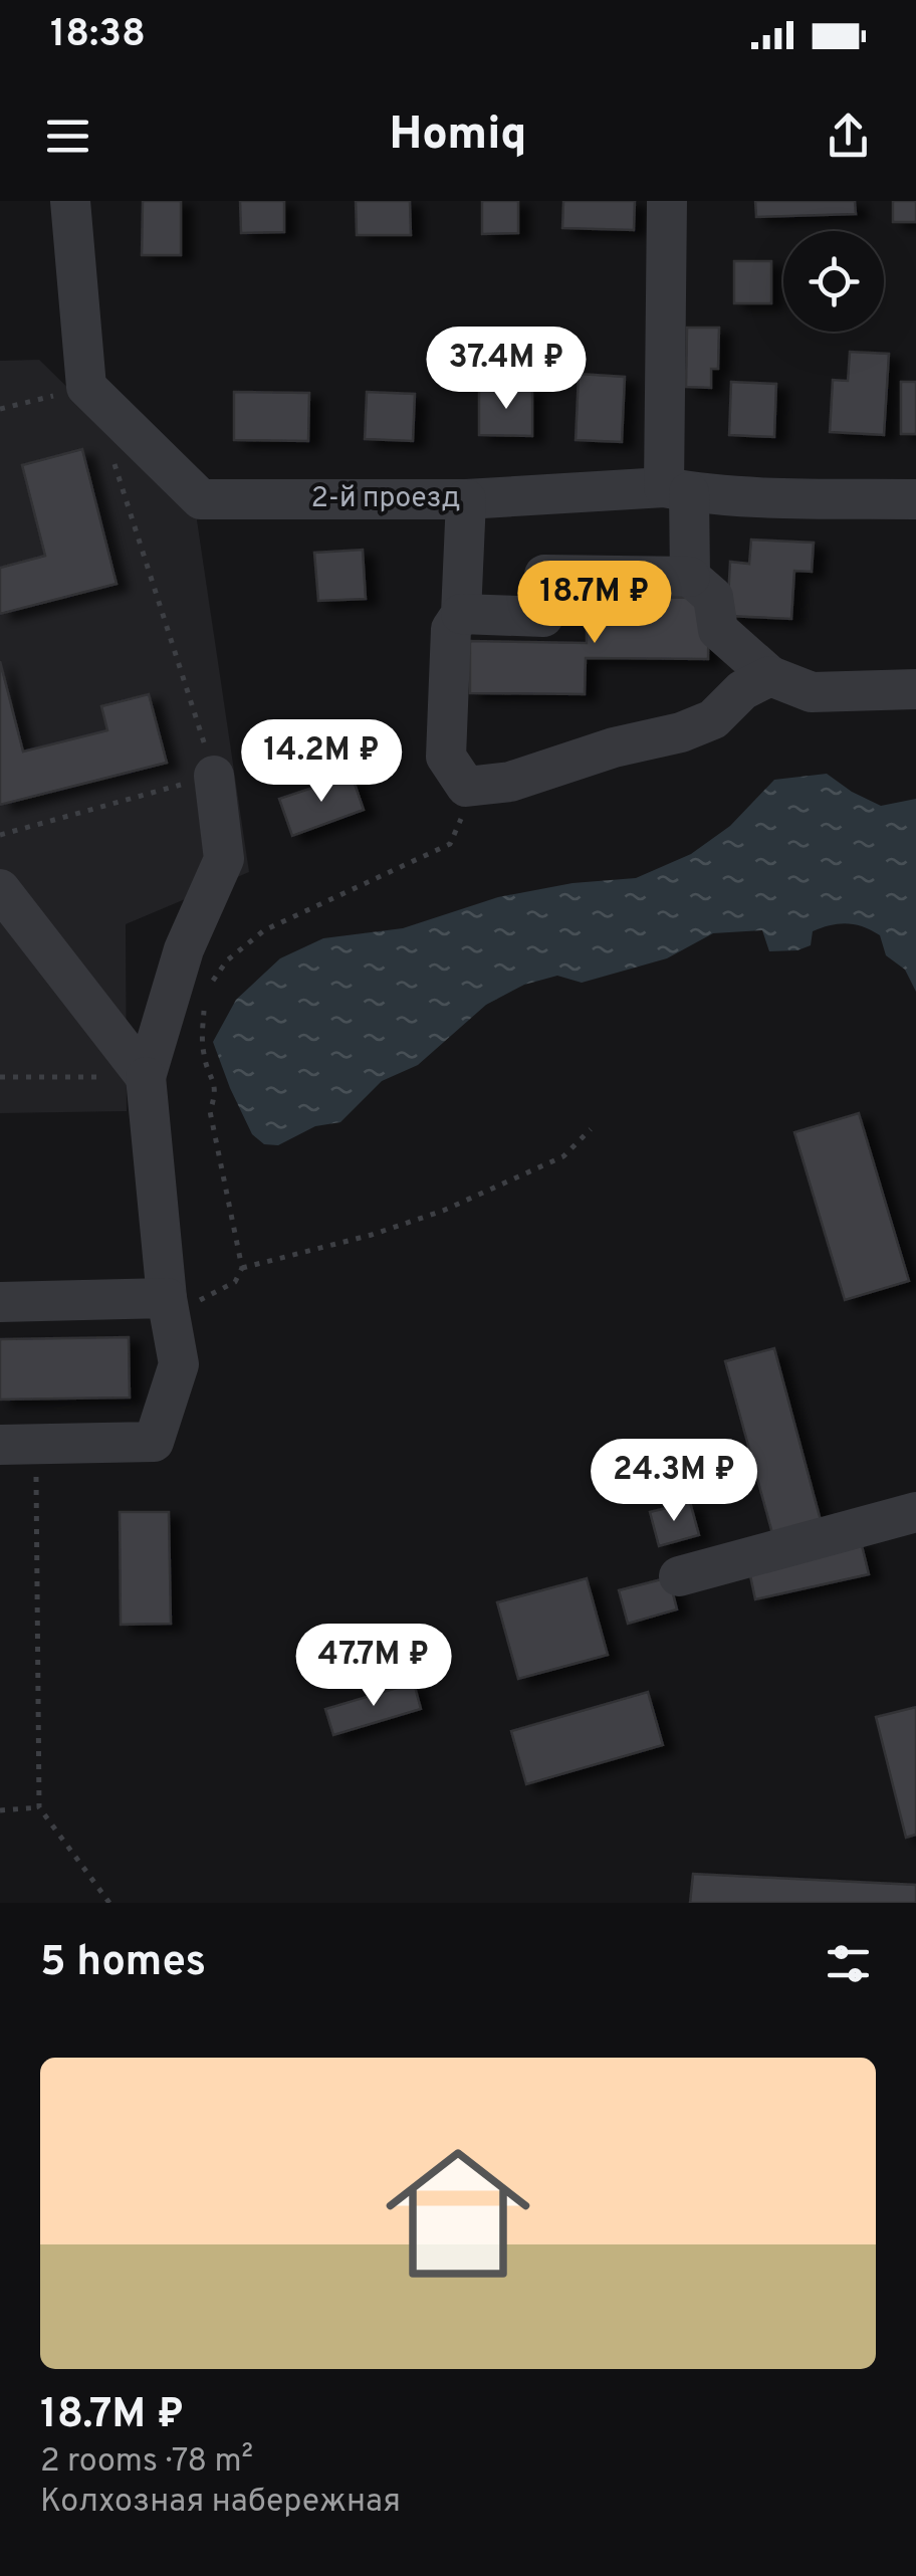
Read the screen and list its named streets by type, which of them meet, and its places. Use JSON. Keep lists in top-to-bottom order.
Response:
{
  "streets": {
    "street": ["2-й проезд"]
  },
  "page": {
    "status": "18:38",
    "header": "Homiq",
    "price": [
      "37.4M ₽",
      "18.7M ₽",
      "14.2M ₽",
      "24.3M ₽",
      "47.7M ₽"
    ],
    "heading": "5 homes",
    "list": [
      {
        "name": "18.7M ₽",
        "note": "2 rooms · 78 m² · Колхозная набережная"
      }
    ]
  }
}
